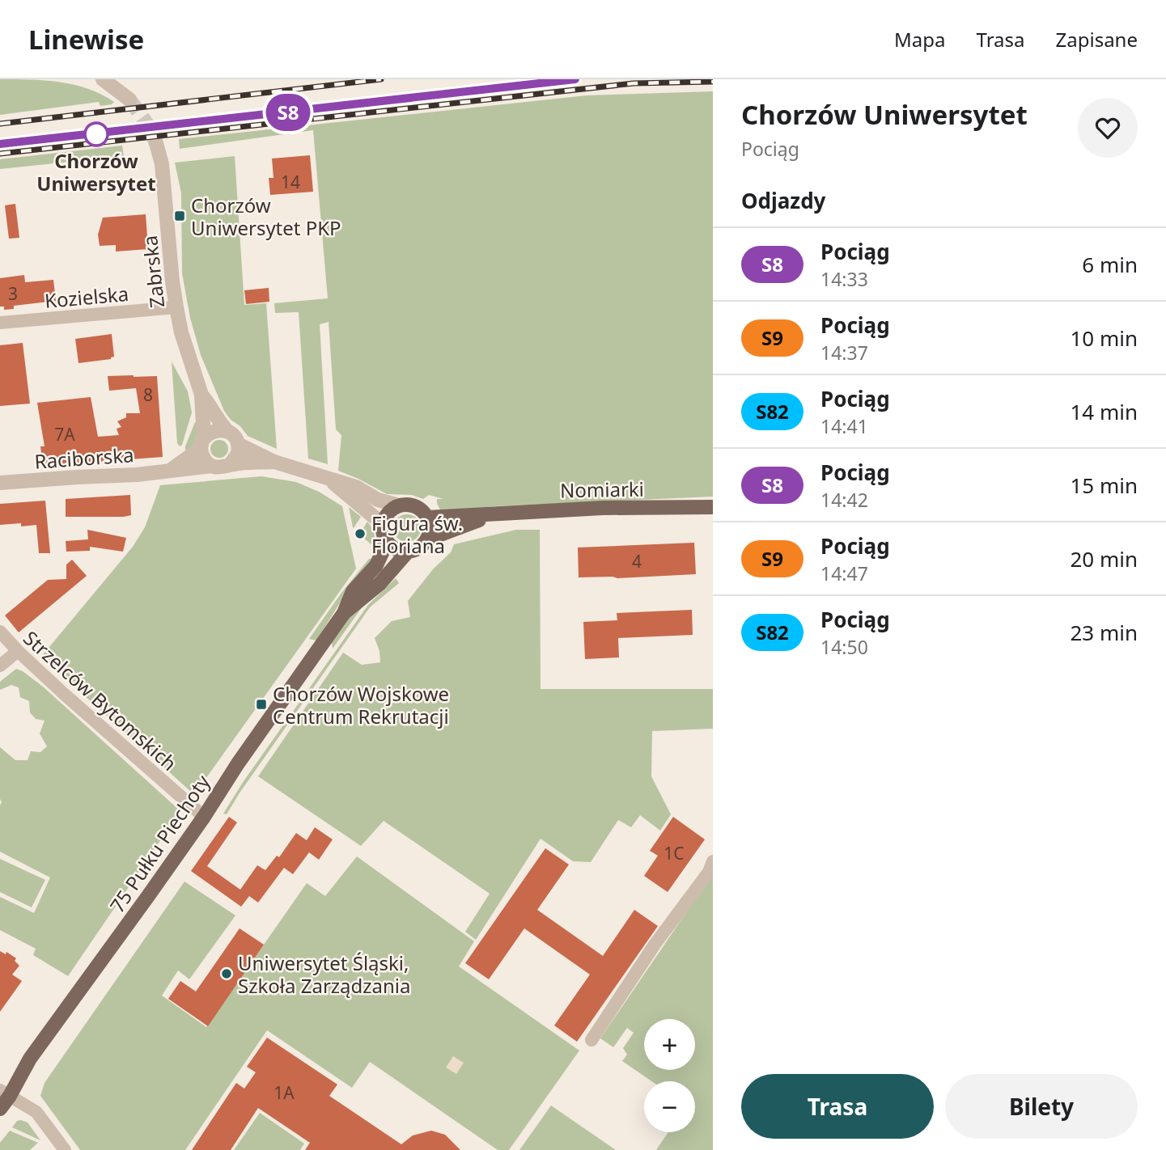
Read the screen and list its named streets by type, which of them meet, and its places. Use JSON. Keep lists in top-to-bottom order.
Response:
{
  "streets": {
    "main road": ["Nomiarki", "75 Pułku Piechoty"],
    "street": [
      "Zabrska",
      "Kozielska",
      "Raciborska",
      "Strzelców Bytomskich"
    ]
  },
  "crossings": [
    ["Zabrska", "Kozielska"],
    ["Zabrska", "Raciborska"],
    ["Nomiarki", "75 Pułku Piechoty"],
    ["Strzelców Bytomskich", "75 Pułku Piechoty"]
  ],
  "places": {
    "other": ["Chorzów Uniwersytet", "Figura św. Floriana", "Uniwersytet Śląski, Szkoła Zarządzania"],
    "transit": ["Chorzów Uniwersytet PKP", "Chorzów Wojskowe Centrum Rekrutacji"]
  },
  "house_numbers": [
    "14",
    "3",
    "8",
    "7A",
    "4",
    "1C",
    "1A"
  ],
  "page": {
    "header": "Linewise",
    "nav": ["Mapa", "Trasa", "Zapisane"],
    "on_map": "S8",
    "heading": [
      ["Chorzów Uniwersytet", "Pociąg"],
      "Odjazdy"
    ],
    "list": [
      {
        "mark": "S8",
        "name": "Pociąg",
        "note": "14:33",
        "value": "6 min"
      },
      {
        "mark": "S9",
        "name": "Pociąg",
        "note": "14:37",
        "value": "10 min"
      },
      {
        "mark": "S82",
        "name": "Pociąg",
        "note": "14:41",
        "value": "14 min"
      },
      {
        "mark": "S8",
        "name": "Pociąg",
        "note": "14:42",
        "value": "15 min"
      },
      {
        "mark": "S9",
        "name": "Pociąg",
        "note": "14:47",
        "value": "20 min"
      },
      {
        "mark": "S82",
        "name": "Pociąg",
        "note": "14:50",
        "value": "23 min"
      }
    ],
    "map_buttons": ["+", "−"],
    "buttons": ["Trasa", "Bilety"]
  }
}
